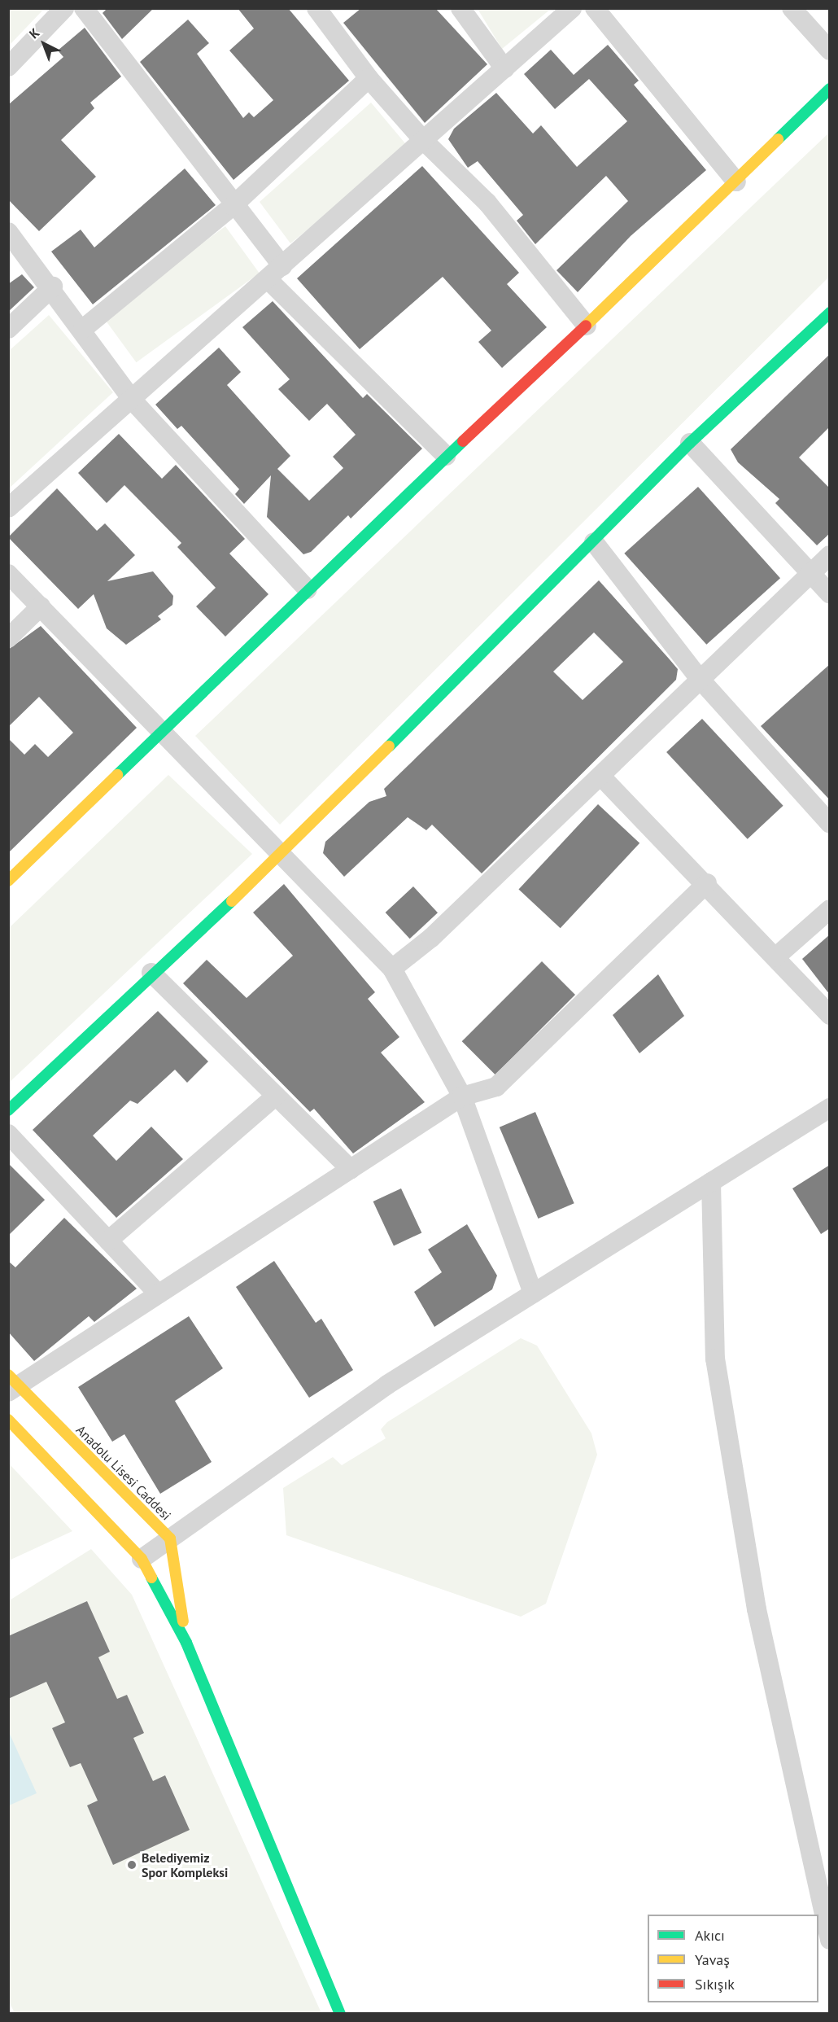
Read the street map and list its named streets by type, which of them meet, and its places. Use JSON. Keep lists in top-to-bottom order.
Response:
{
  "streets": {
    "street": ["Anadolu Lisesi Caddesi"]
  },
  "places": ["Belediyemiz Spor Kompleksi"],
  "legend": ["Akıcı", "Yavaş", "Sıkışık"],
  "north": "top left"
}
